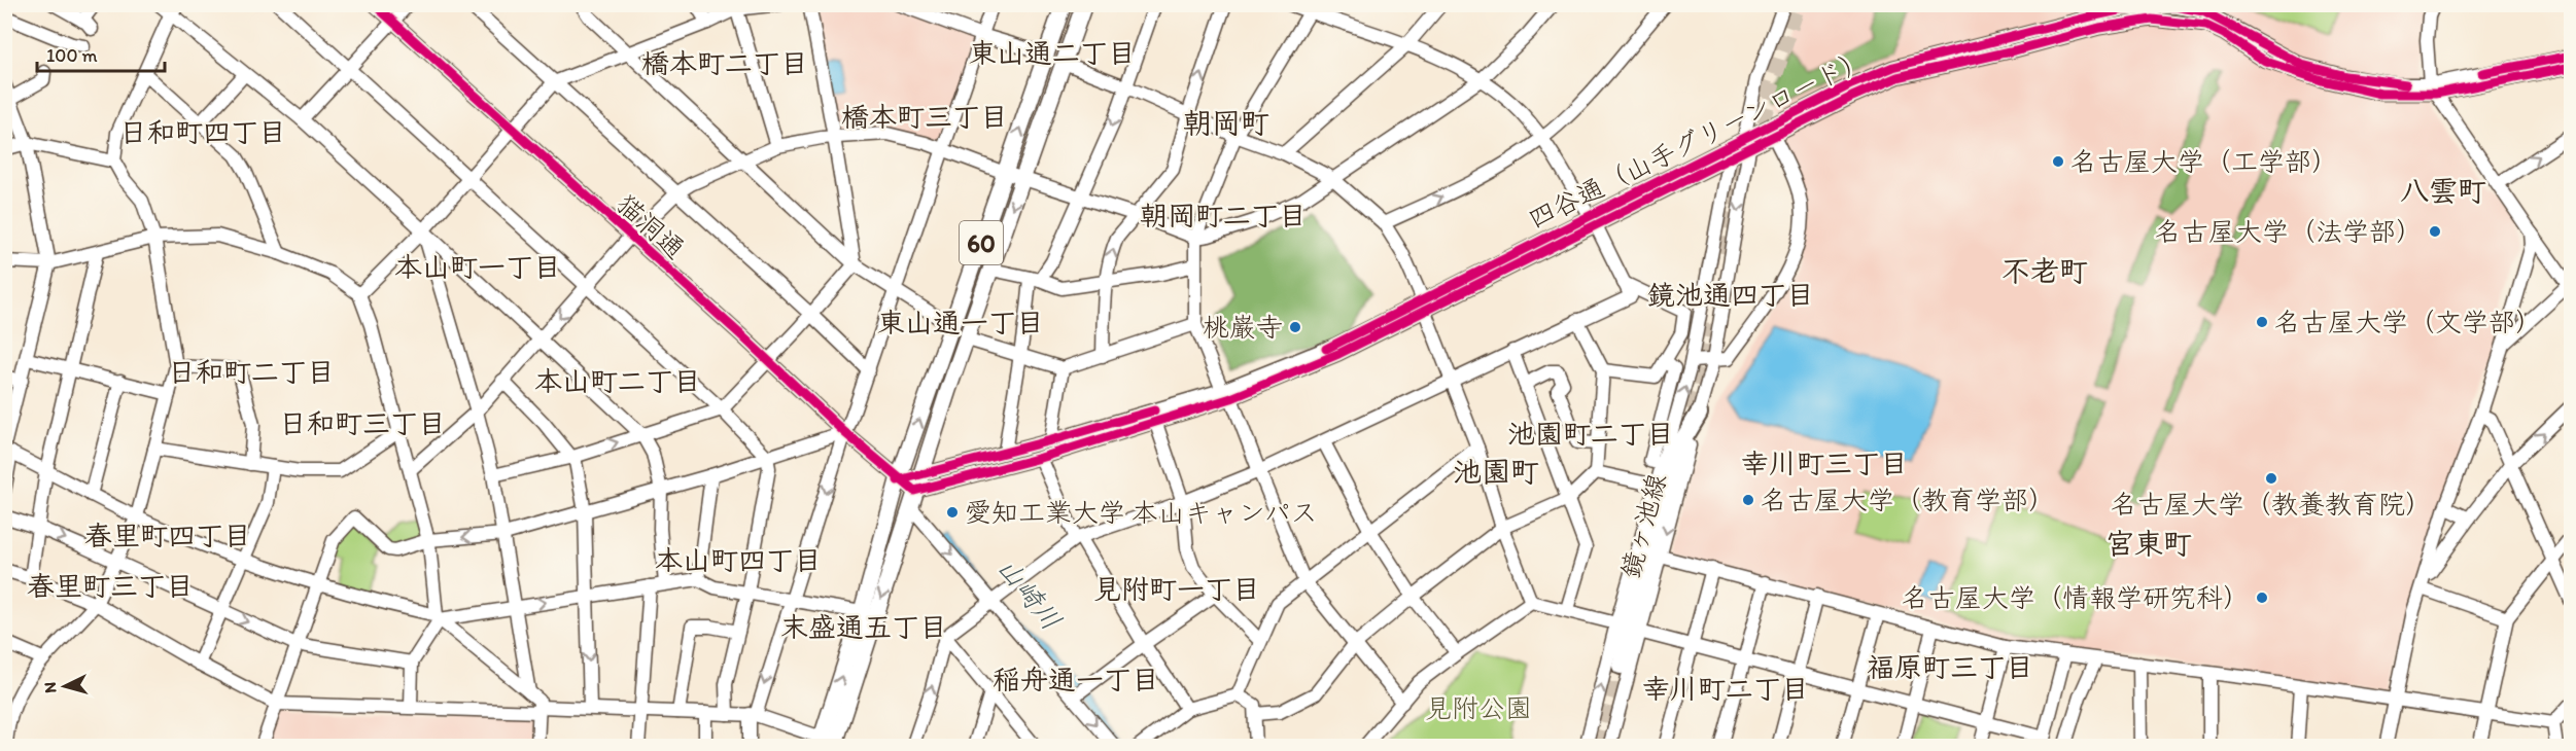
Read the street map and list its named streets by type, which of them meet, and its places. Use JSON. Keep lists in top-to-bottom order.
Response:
{
  "streets": {
    "main road": ["60"],
    "street": ["四谷通（山手グリーンロード）", "猫洞通", "鏡ヶ池線"]
  },
  "crossings": [
    ["四谷通（山手グリーンロード）", "猫洞通"],
    ["四谷通（山手グリーンロード）", "60"],
    ["四谷通（山手グリーンロード）", "鏡ヶ池線"],
    ["猫洞通", "60"]
  ],
  "districts": [
    "東山通二丁目",
    "橋本町二丁目",
    "橋本町三丁目",
    "朝岡町",
    "日和町四丁目",
    "八雲町",
    "朝岡町二丁目",
    "本山町一丁目",
    "不老町",
    "鏡池通四丁目",
    "東山通一丁目",
    "日和町二丁目",
    "本山町二丁目",
    "日和町三丁目",
    "池園町二丁目",
    "幸川町三丁目",
    "池園町",
    "春里町四丁目",
    "宮東町",
    "本山町四丁目",
    "春里町三丁目",
    "見附町一丁目",
    "末盛通五丁目",
    "福原町三丁目",
    "稲舟通一丁目",
    "幸川町二丁目"
  ],
  "water": ["山崎川"],
  "parks": ["見附公園"],
  "places": [
    "名古屋大学（工学部）",
    "名古屋大学（法学部）",
    "名古屋大学（文学部）",
    "桃巌寺",
    "名古屋大学（教養教育院）",
    "名古屋大学（教育学部）",
    "愛知工業大学 本山キャンパス",
    "名古屋大学（情報学研究科）"
  ],
  "scale_bar": "100 m",
  "north": "left"
}
